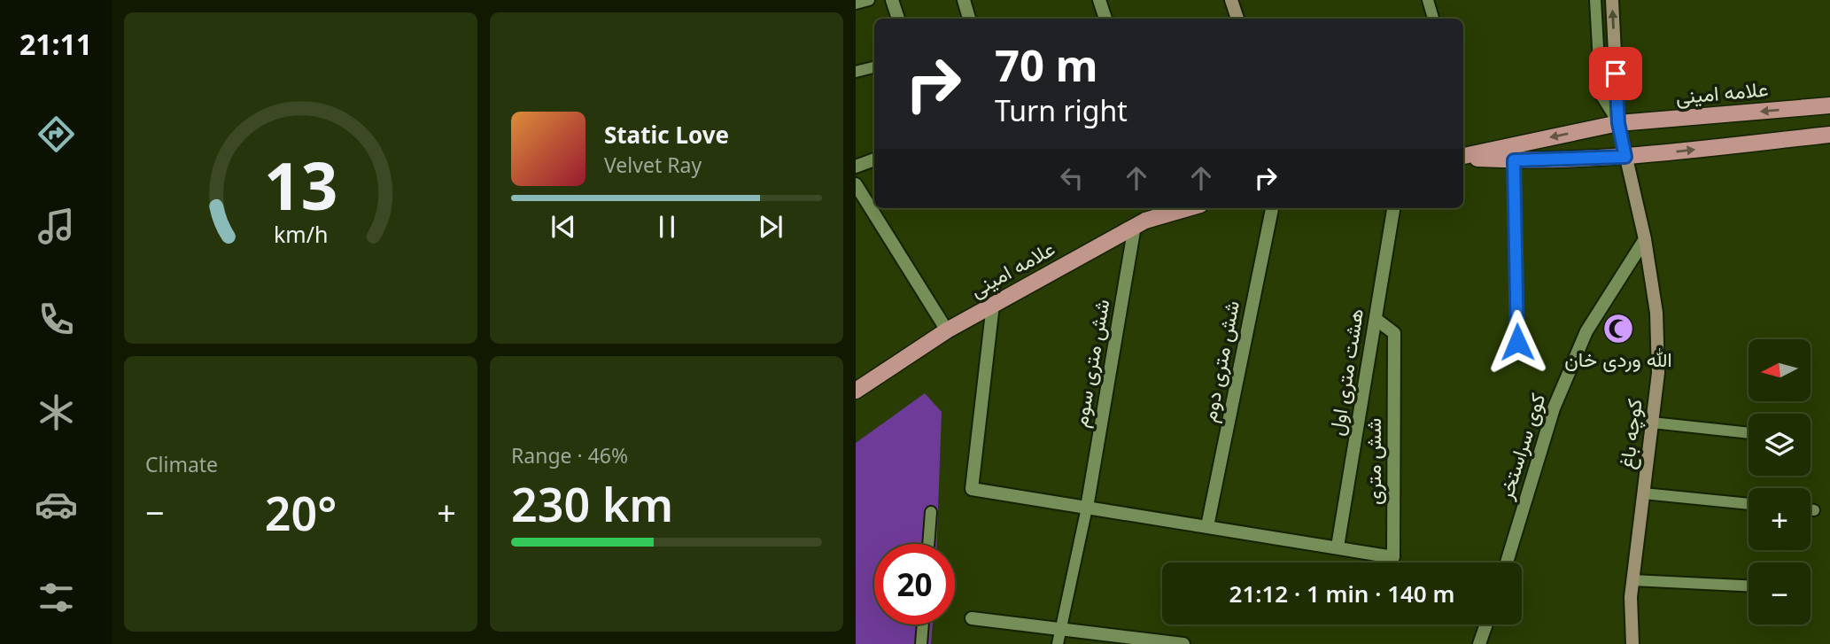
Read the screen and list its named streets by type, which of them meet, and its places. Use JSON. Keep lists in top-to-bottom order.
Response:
{
  "streets": {
    "main road": ["علامه امینی", "کوچه باغ"],
    "street": [
      "شش متری دوم",
      "شش متری سوم",
      "هشت متری اول",
      "کوی سراستخر",
      "شش متری"
    ]
  },
  "crossings": [
    ["علامه امینی", "شش متری سوم"],
    ["علامه امینی", "کوچه باغ"],
    ["هشت متری اول", "شش متری"],
    ["کوچه باغ", "کوی سراستخر"]
  ],
  "places": {
    "mosque": ["الله وردی خان"]
  },
  "north": "left",
  "page": {
    "tabs": "21:11",
    "turn": ["70 m", "Turn right"],
    "song": ["Static Love", "Velvet Ray"],
    "map_buttons": ["+", "−"],
    "tile": [
      "Climate",
      ["Range · 46%", "230 km"]
    ],
    "heat": ["−", "20°", "+"],
    "limit": "20",
    "trip": "21:12 · 1 min · 140 m",
    "gauge": ["13", "km/h"]
  }
}
